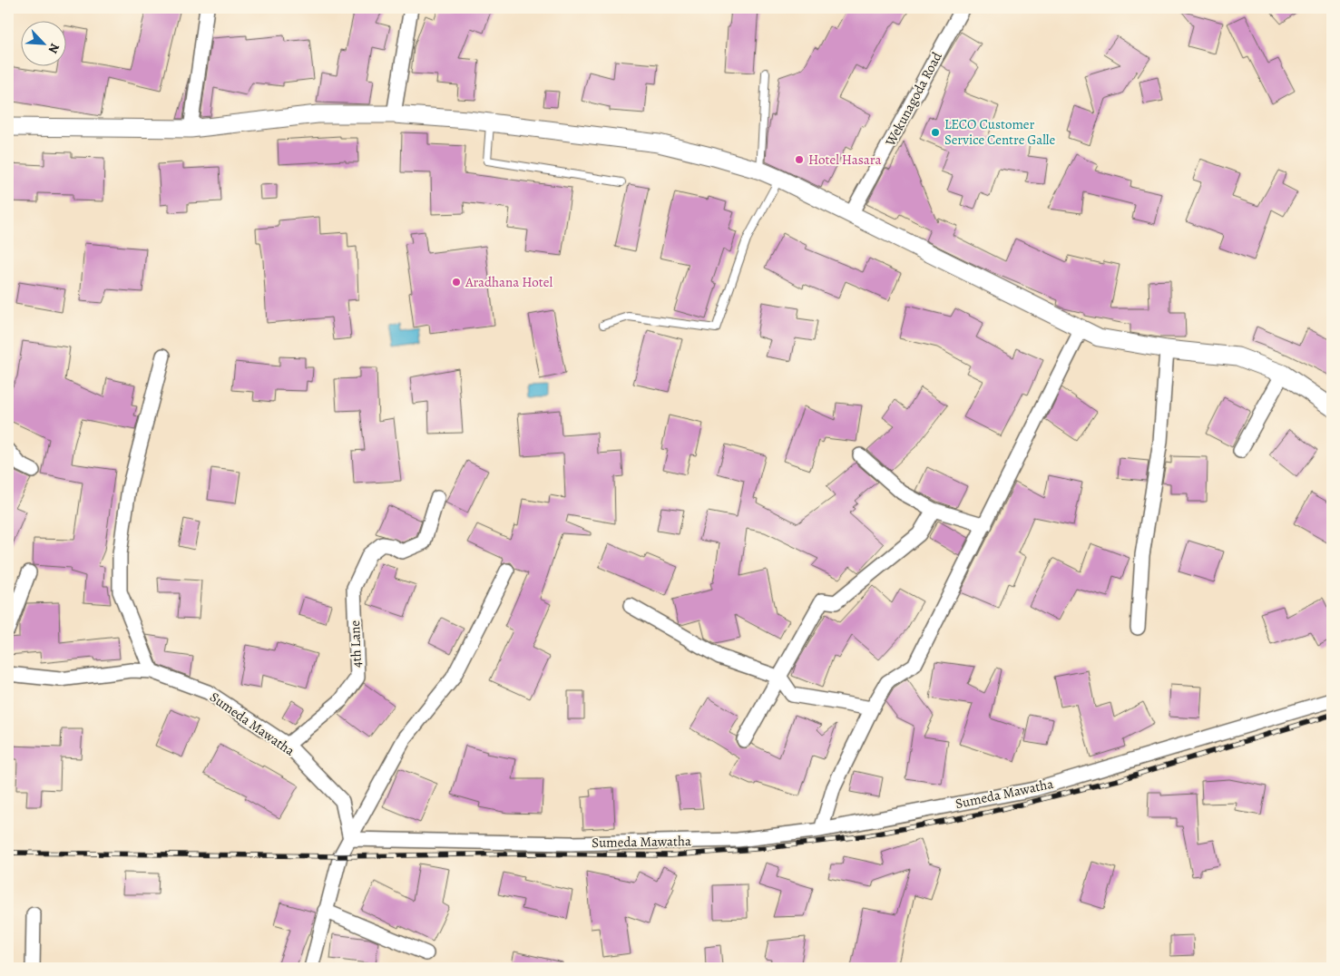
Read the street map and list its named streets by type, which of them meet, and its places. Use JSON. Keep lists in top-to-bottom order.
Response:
{
  "streets": {
    "street": ["Wekunagoda Road", "4th Lane", "Sumeda Mawatha"]
  },
  "crossings": [
    ["4th Lane", "Sumeda Mawatha"]
  ],
  "places": ["LECO Customer Service Centre Galle", "Hotel Hasara", "Aradhana Hotel"],
  "north": "bottom right"
}
